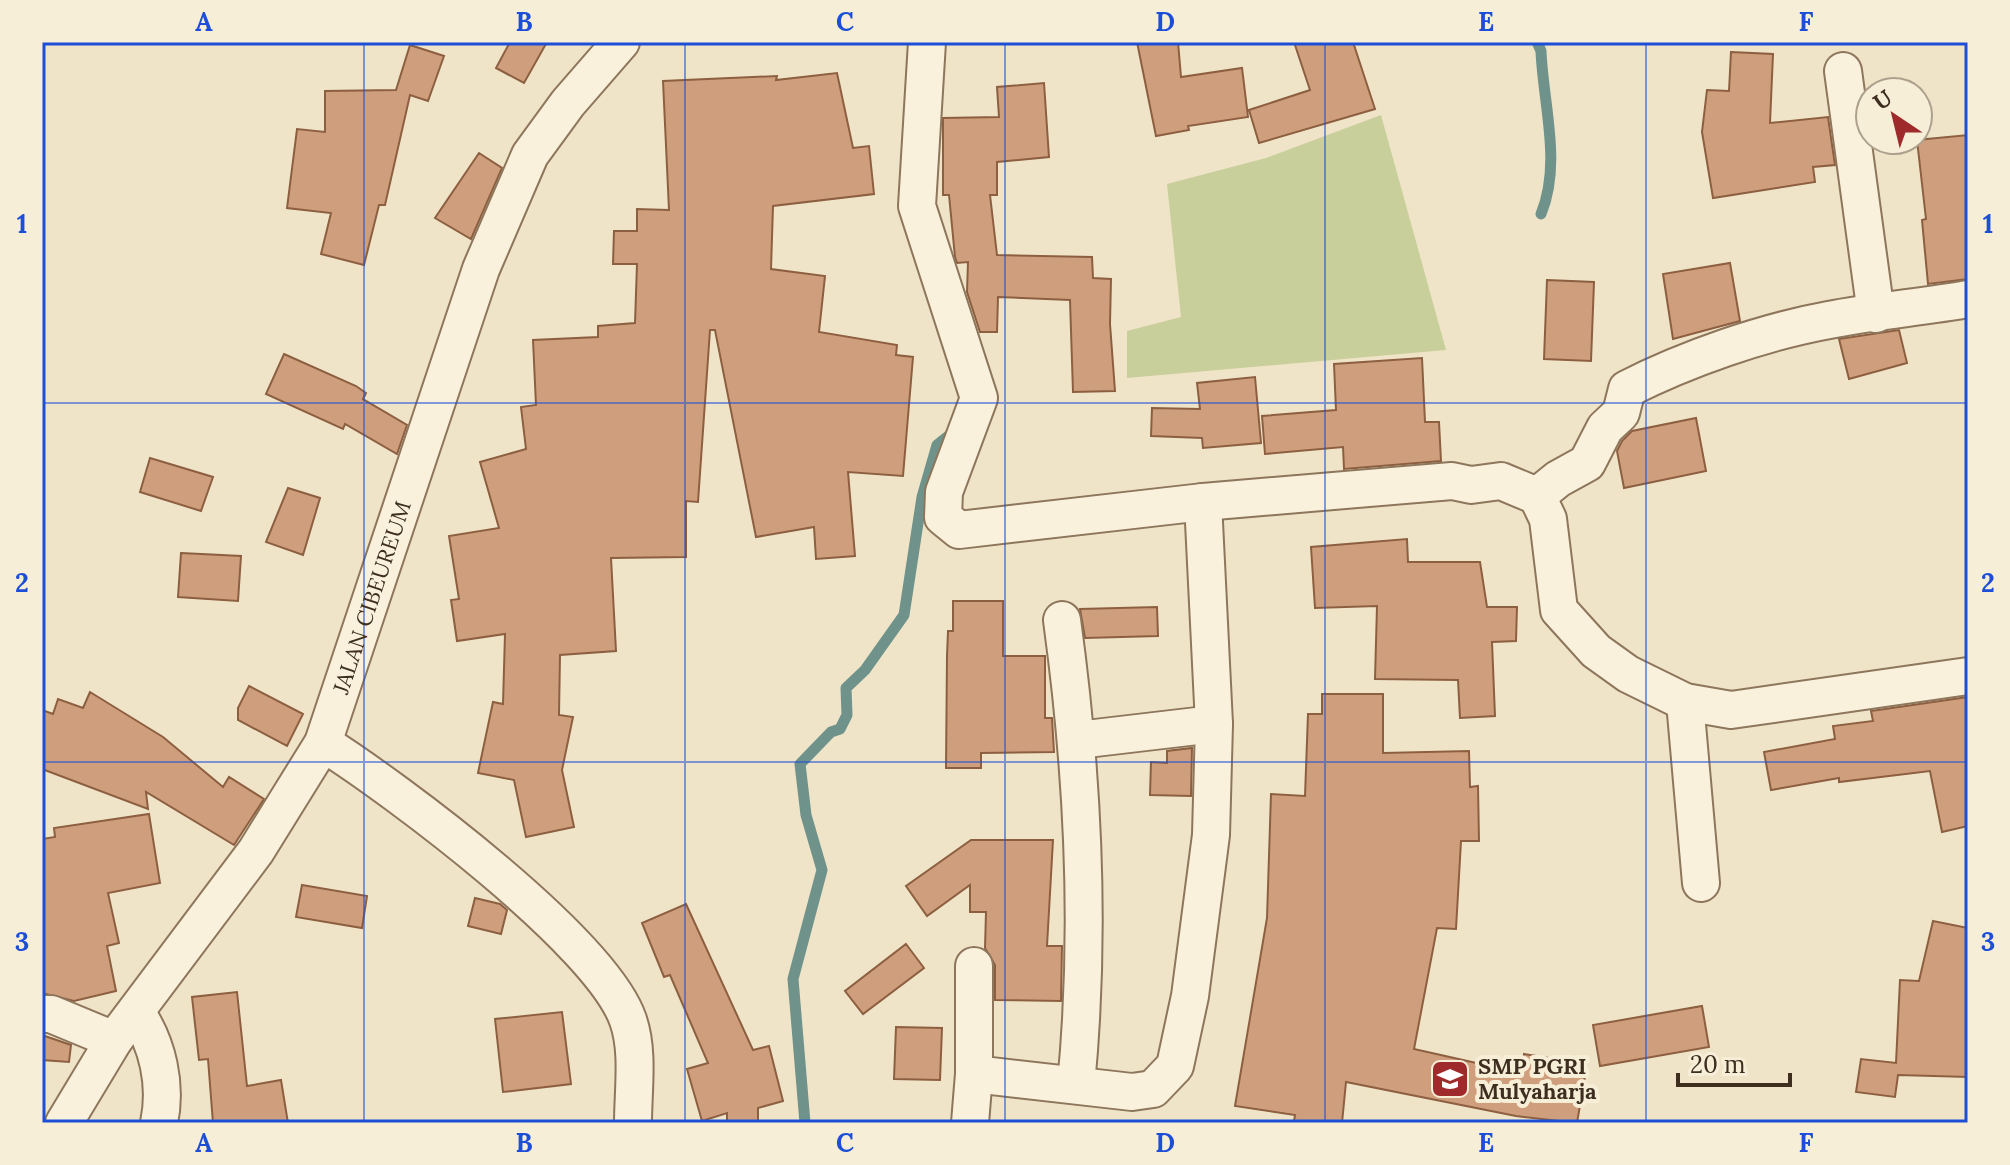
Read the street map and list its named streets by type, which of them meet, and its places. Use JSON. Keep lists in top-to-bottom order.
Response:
{
  "streets": {
    "street": ["JALAN CIBEUREUM"]
  },
  "places": {
    "school or university": ["SMP PGRI Mulyaharja"]
  },
  "scale_bar": "20 m",
  "north": "top left",
  "grid": {
    "columns": [
      "A",
      "B",
      "C",
      "D",
      "E",
      "F"
    ],
    "rows": ["1", "2", "3"]
  }
}
